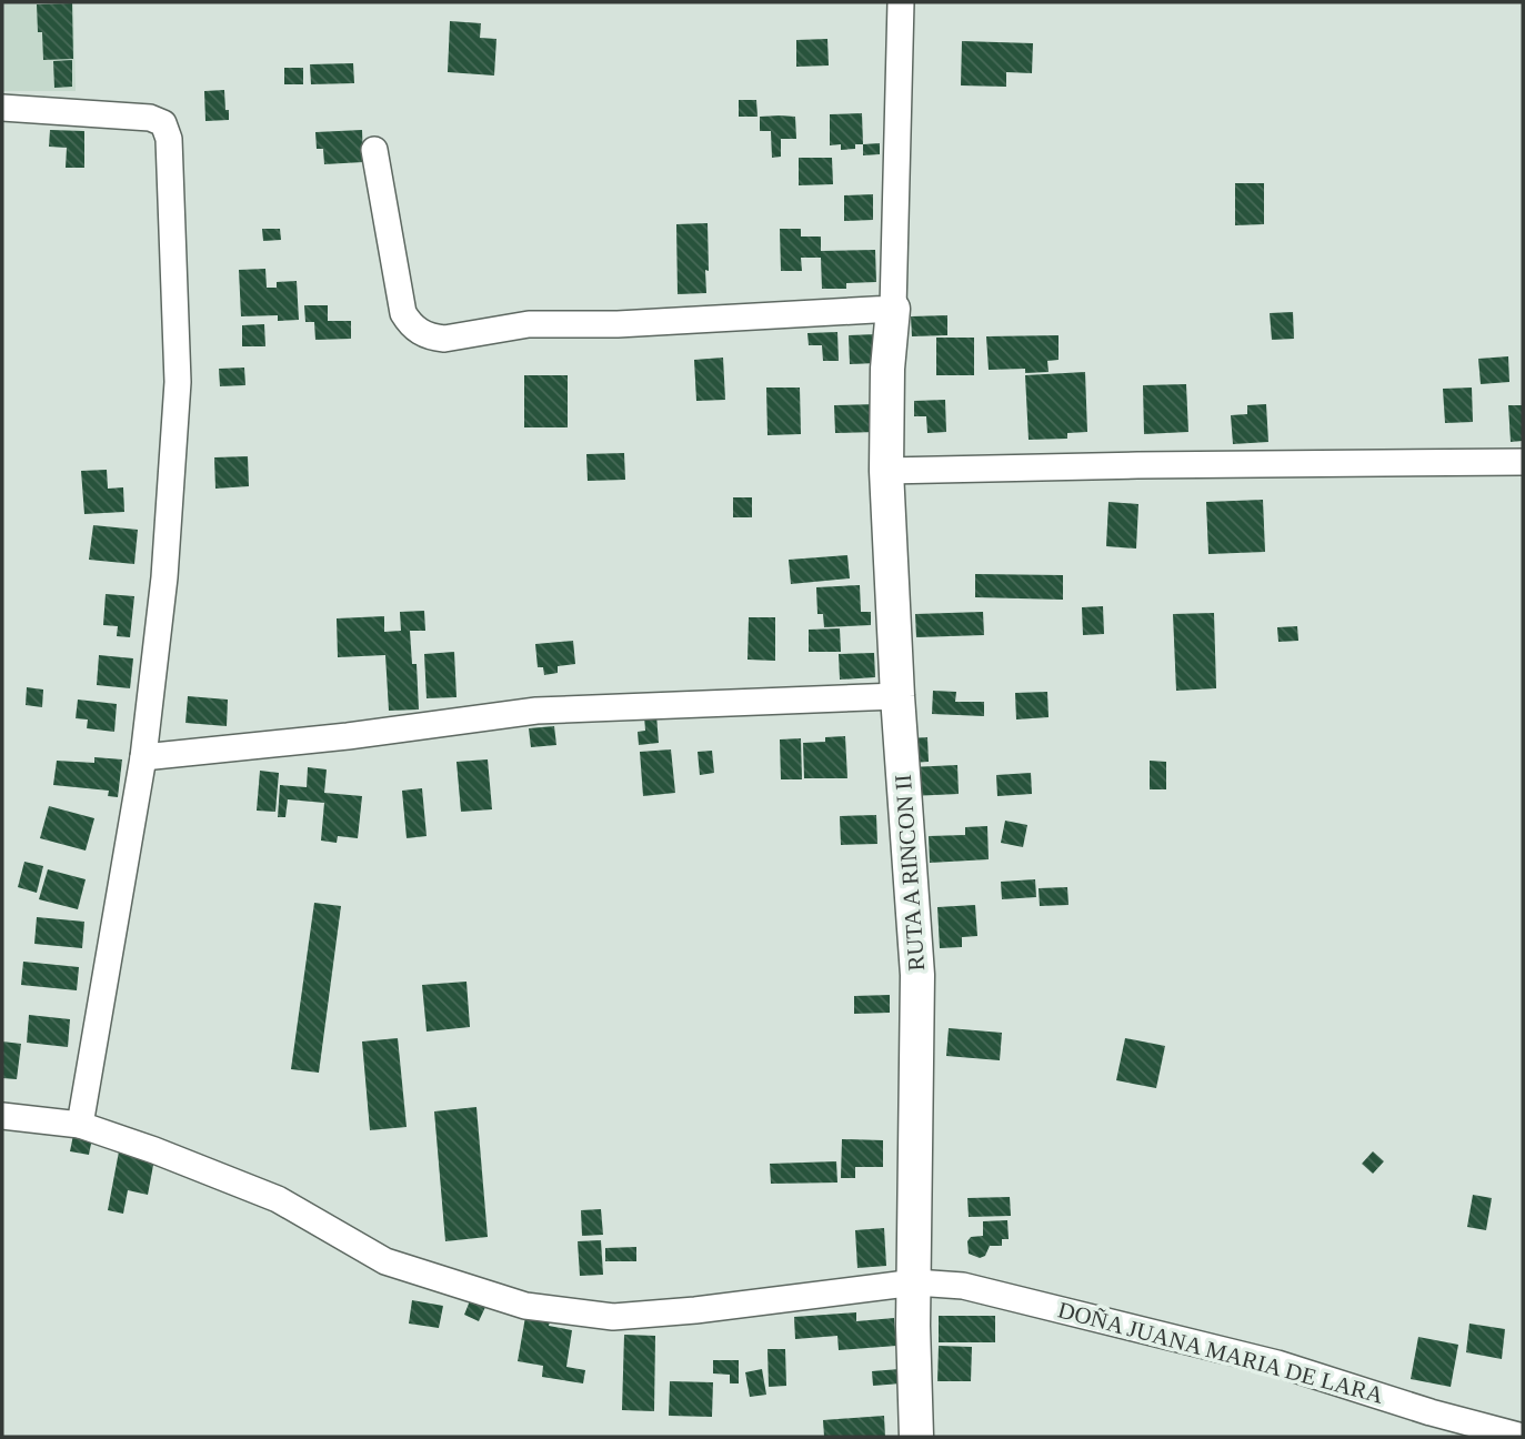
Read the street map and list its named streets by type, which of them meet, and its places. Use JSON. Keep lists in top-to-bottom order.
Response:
{
  "streets": {
    "street": ["RUTA A RINCON II", "DOÑA JUANA MARIA DE LARA"]
  },
  "crossings": [
    ["RUTA A RINCON II", "DOÑA JUANA MARIA DE LARA"]
  ]
}
